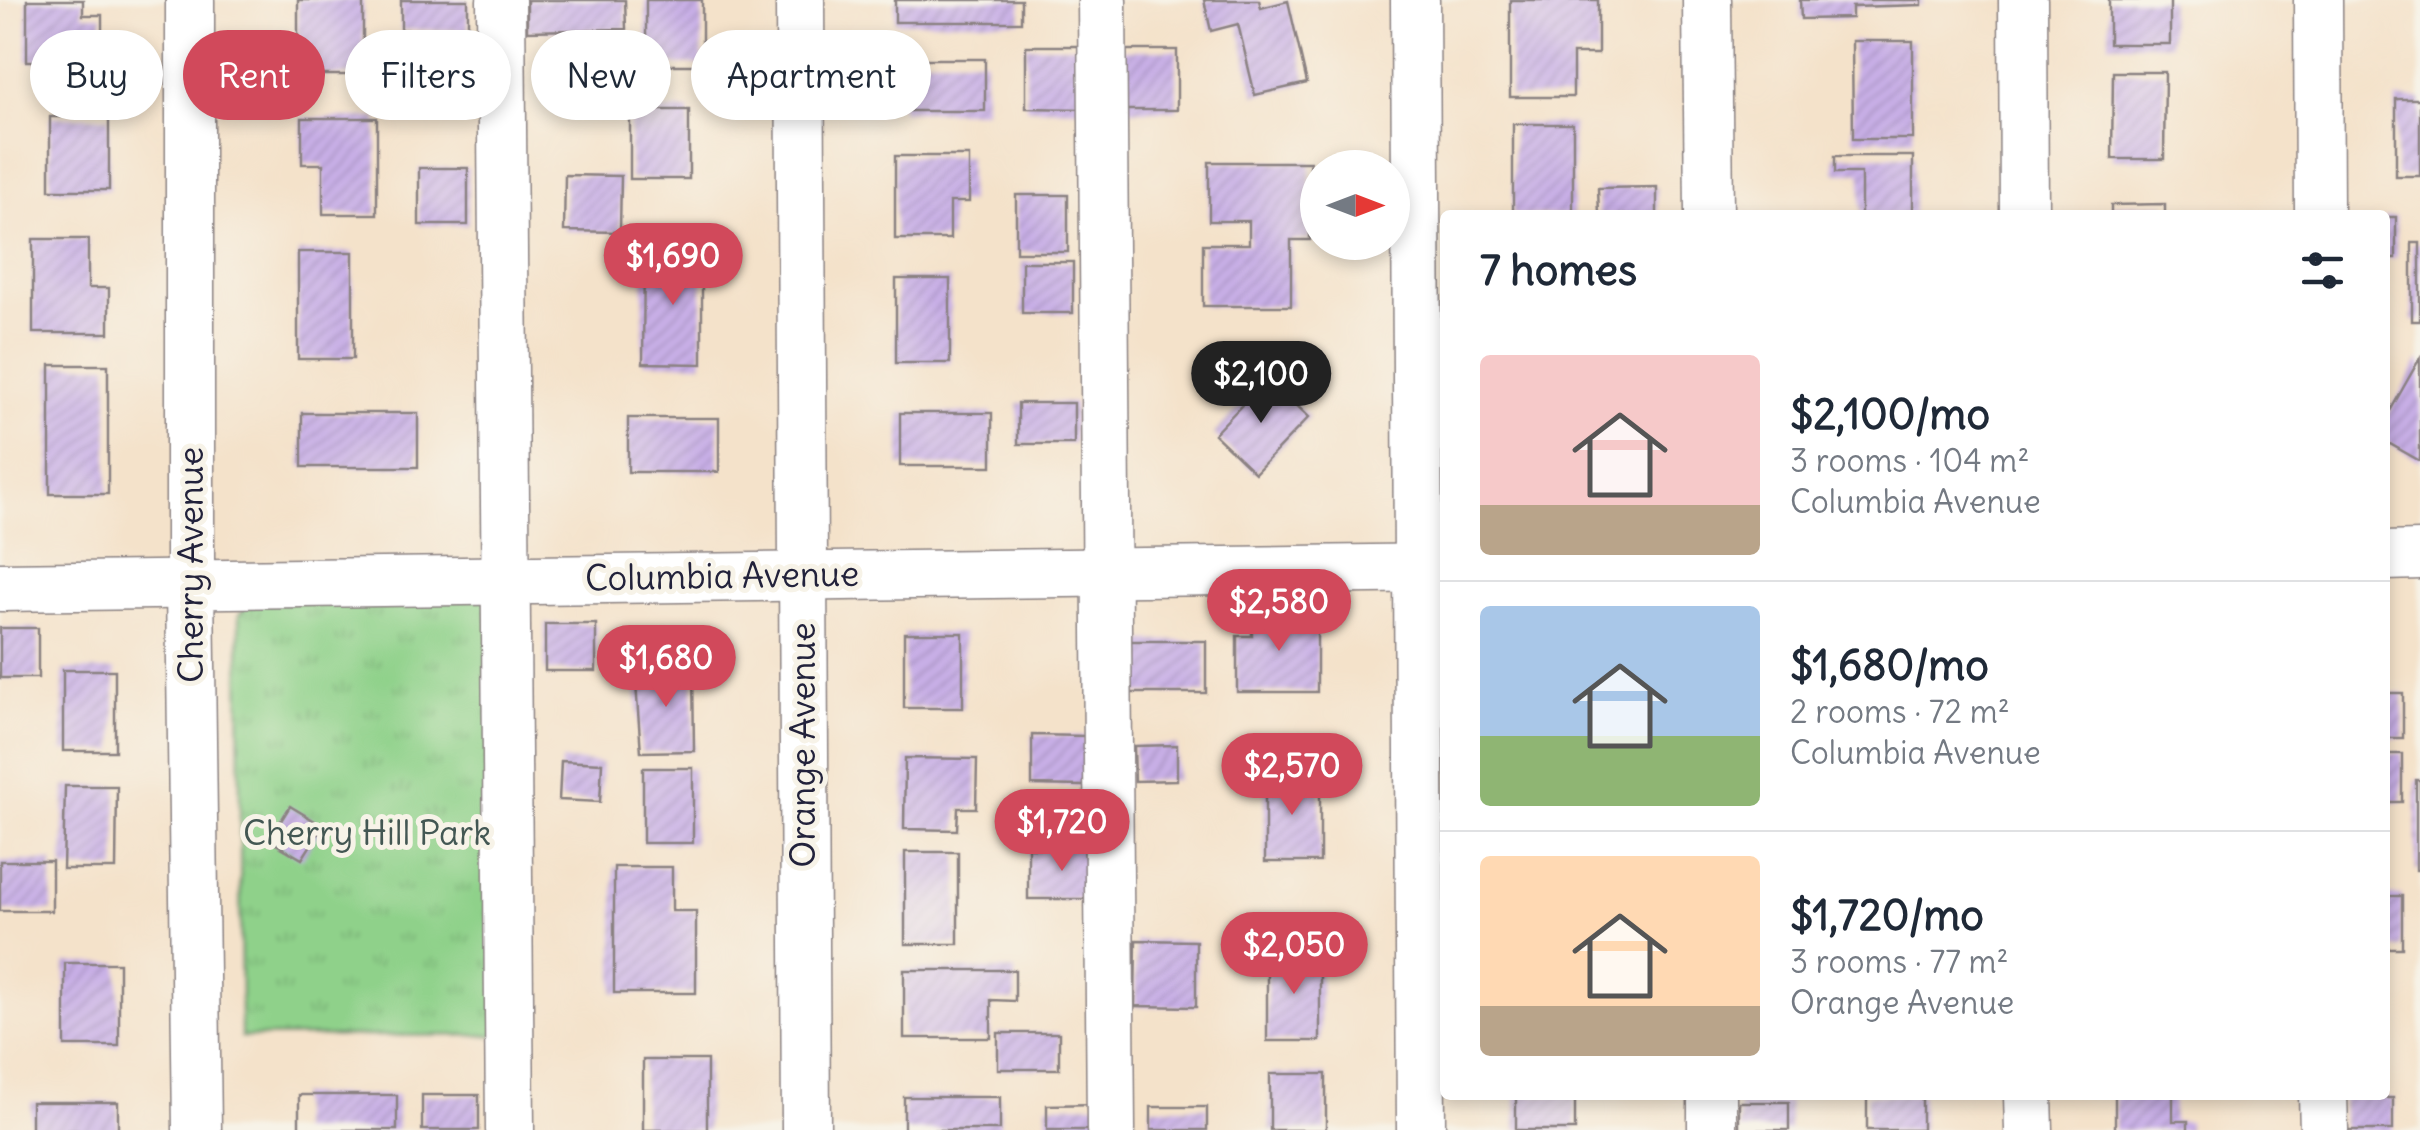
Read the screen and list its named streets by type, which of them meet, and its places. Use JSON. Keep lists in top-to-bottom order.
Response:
{
  "streets": {
    "street": ["Cherry Avenue", "Columbia Avenue", "Orange Avenue"]
  },
  "crossings": [
    ["Cherry Avenue", "Columbia Avenue"],
    ["Columbia Avenue", "Orange Avenue"]
  ],
  "parks": ["Cherry Hill Park"],
  "north": "right",
  "page": {
    "chip": [
      "Buy",
      "Rent",
      "Filters",
      "New",
      "Apartment"
    ],
    "heading": "7 homes",
    "price": [
      "$1,690",
      "$2,100",
      "$2,580",
      "$1,680",
      "$2,570",
      "$1,720",
      "$2,050"
    ],
    "list": [
      {
        "name": "$2,100/mo",
        "note": "3 rooms · 104 m² · Columbia Avenue"
      },
      {
        "name": "$1,680/mo",
        "note": "2 rooms · 72 m² · Columbia Avenue"
      },
      {
        "name": "$1,720/mo",
        "note": "3 rooms · 77 m² · Orange Avenue"
      }
    ]
  }
}
